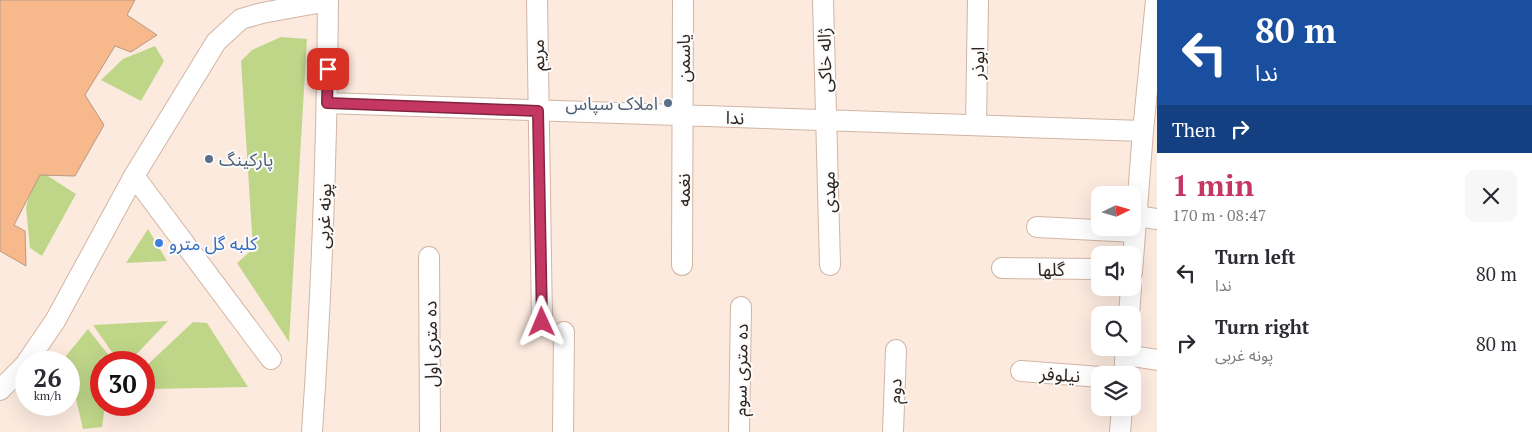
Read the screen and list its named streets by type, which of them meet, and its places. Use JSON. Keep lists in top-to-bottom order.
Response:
{
  "streets": {
    "street": [
      "مریم",
      "یاسمن",
      "ژاله خاکی",
      "ابوذر",
      "ندا",
      "نغمه",
      "مهدی",
      "پونه غربی",
      "گلها",
      "ده متری اول",
      "ده متری سوم",
      "نیلوفر",
      "دوم"
    ]
  },
  "crossings": [
    ["مریم", "ندا"],
    ["یاسمن", "ندا"],
    ["یاسمن", "نغمه"],
    ["ژاله خاکی", "ندا"],
    ["ژاله خاکی", "مهدی"],
    ["ابوذر", "ندا"],
    ["ندا", "نغمه"],
    ["ندا", "مهدی"],
    ["ندا", "پونه غربی"]
  ],
  "places": ["املاک سپاس", "پارکینگ", "کلبه گل مترو"],
  "north": "right",
  "page": {
    "turn": ["80 m", "ندا"],
    "then": "Then",
    "heading": ["1 min", "170 m · 08:47"],
    "list": [
      {
        "name": "Turn left",
        "note": "ندا",
        "value": "80 m"
      },
      {
        "name": "Turn right",
        "note": "پونه غربی",
        "value": "80 m"
      }
    ],
    "speed": "26 km/h",
    "limit": "30"
  }
}
